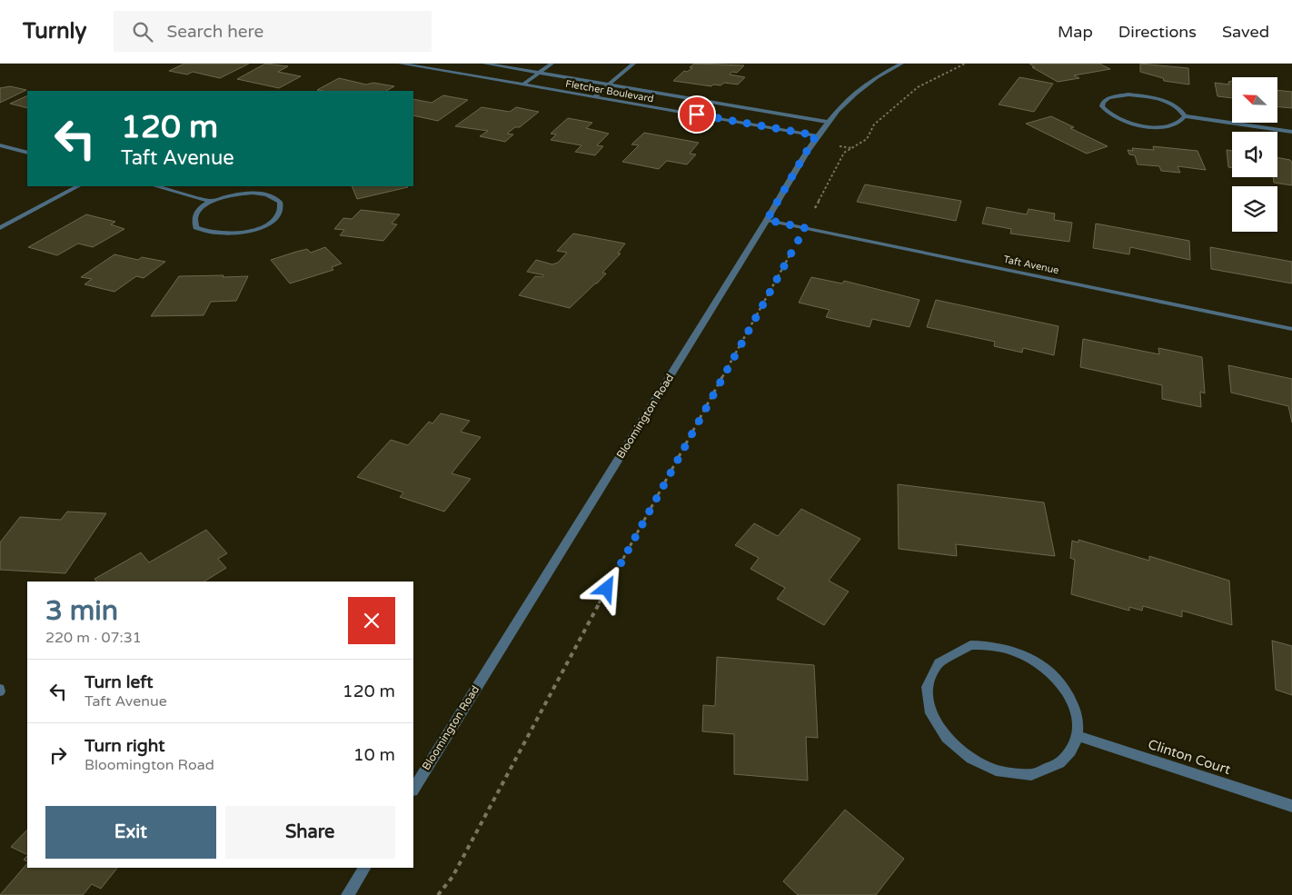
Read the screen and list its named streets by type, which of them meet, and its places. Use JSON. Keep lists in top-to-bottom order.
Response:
{
  "streets": {
    "street": [
      "Fletcher Boulevard",
      "Taft Avenue",
      "Bloomington Road",
      "Clinton Court"
    ]
  },
  "crossings": [
    ["Fletcher Boulevard", "Bloomington Road"],
    ["Taft Avenue", "Bloomington Road"]
  ],
  "north": "top left",
  "page": {
    "header": "Turnly",
    "search": "Search here",
    "nav": ["Map", "Directions", "Saved"],
    "turn": ["120 m", "Taft Avenue"],
    "heading": ["3 min", "220 m · 07:31"],
    "list": [
      {
        "name": "Turn left",
        "note": "Taft Avenue",
        "value": "120 m"
      },
      {
        "name": "Turn right",
        "note": "Bloomington Road",
        "value": "10 m"
      }
    ],
    "buttons": ["Exit", "Share"]
  }
}
